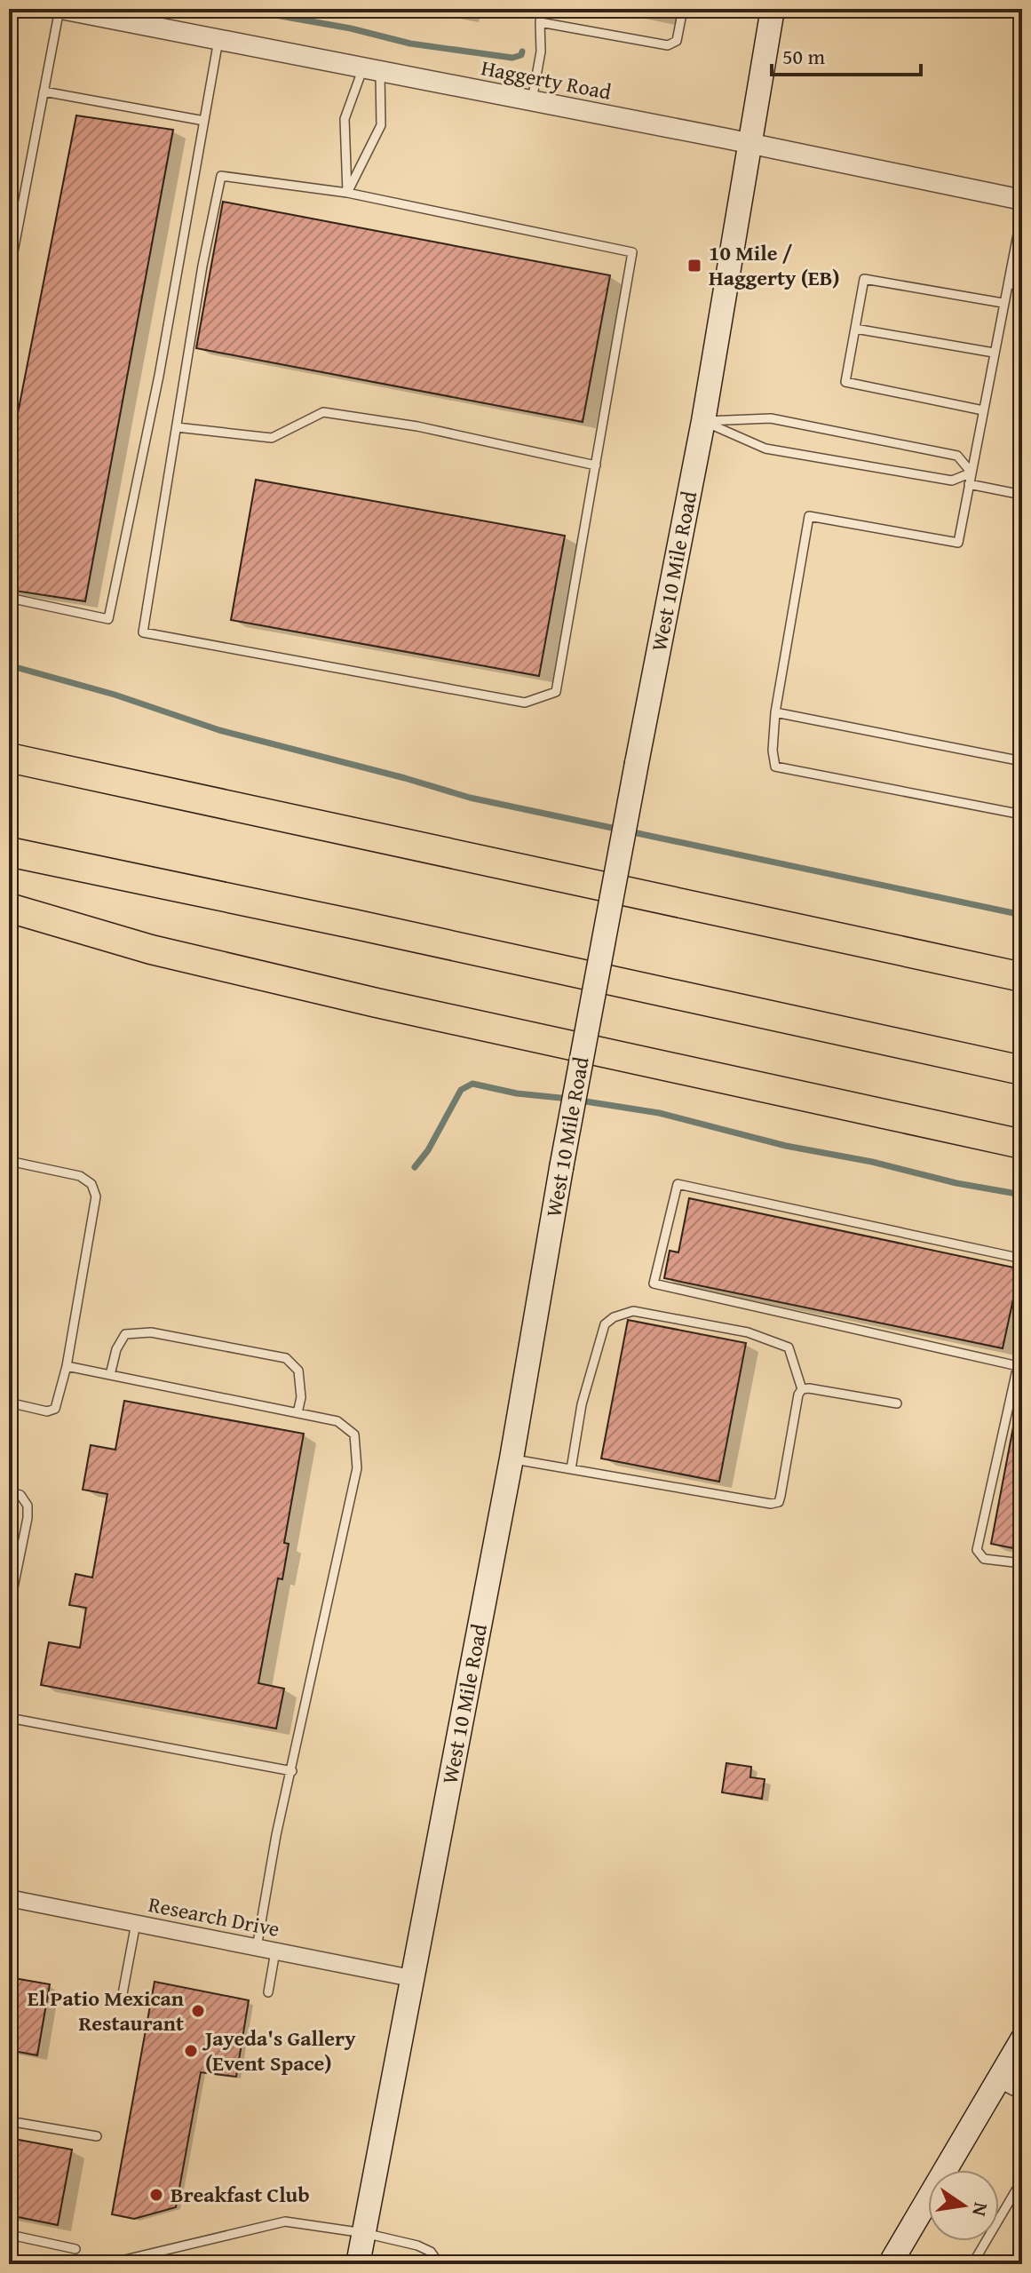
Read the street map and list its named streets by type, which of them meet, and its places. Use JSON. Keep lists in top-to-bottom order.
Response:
{
  "streets": {
    "main road": ["West 10 Mile Road"],
    "street": ["Haggerty Road", "Research Drive"]
  },
  "crossings": [
    ["Haggerty Road", "West 10 Mile Road"],
    ["West 10 Mile Road", "Research Drive"]
  ],
  "places": {
    "transit": ["10 Mile / Haggerty (EB)"],
    "other": ["El Patio Mexican Restaurant", "Jayeda's Gallery (Event Space)", "Breakfast Club"]
  },
  "scale_bar": "50 m",
  "north": "right"
}
